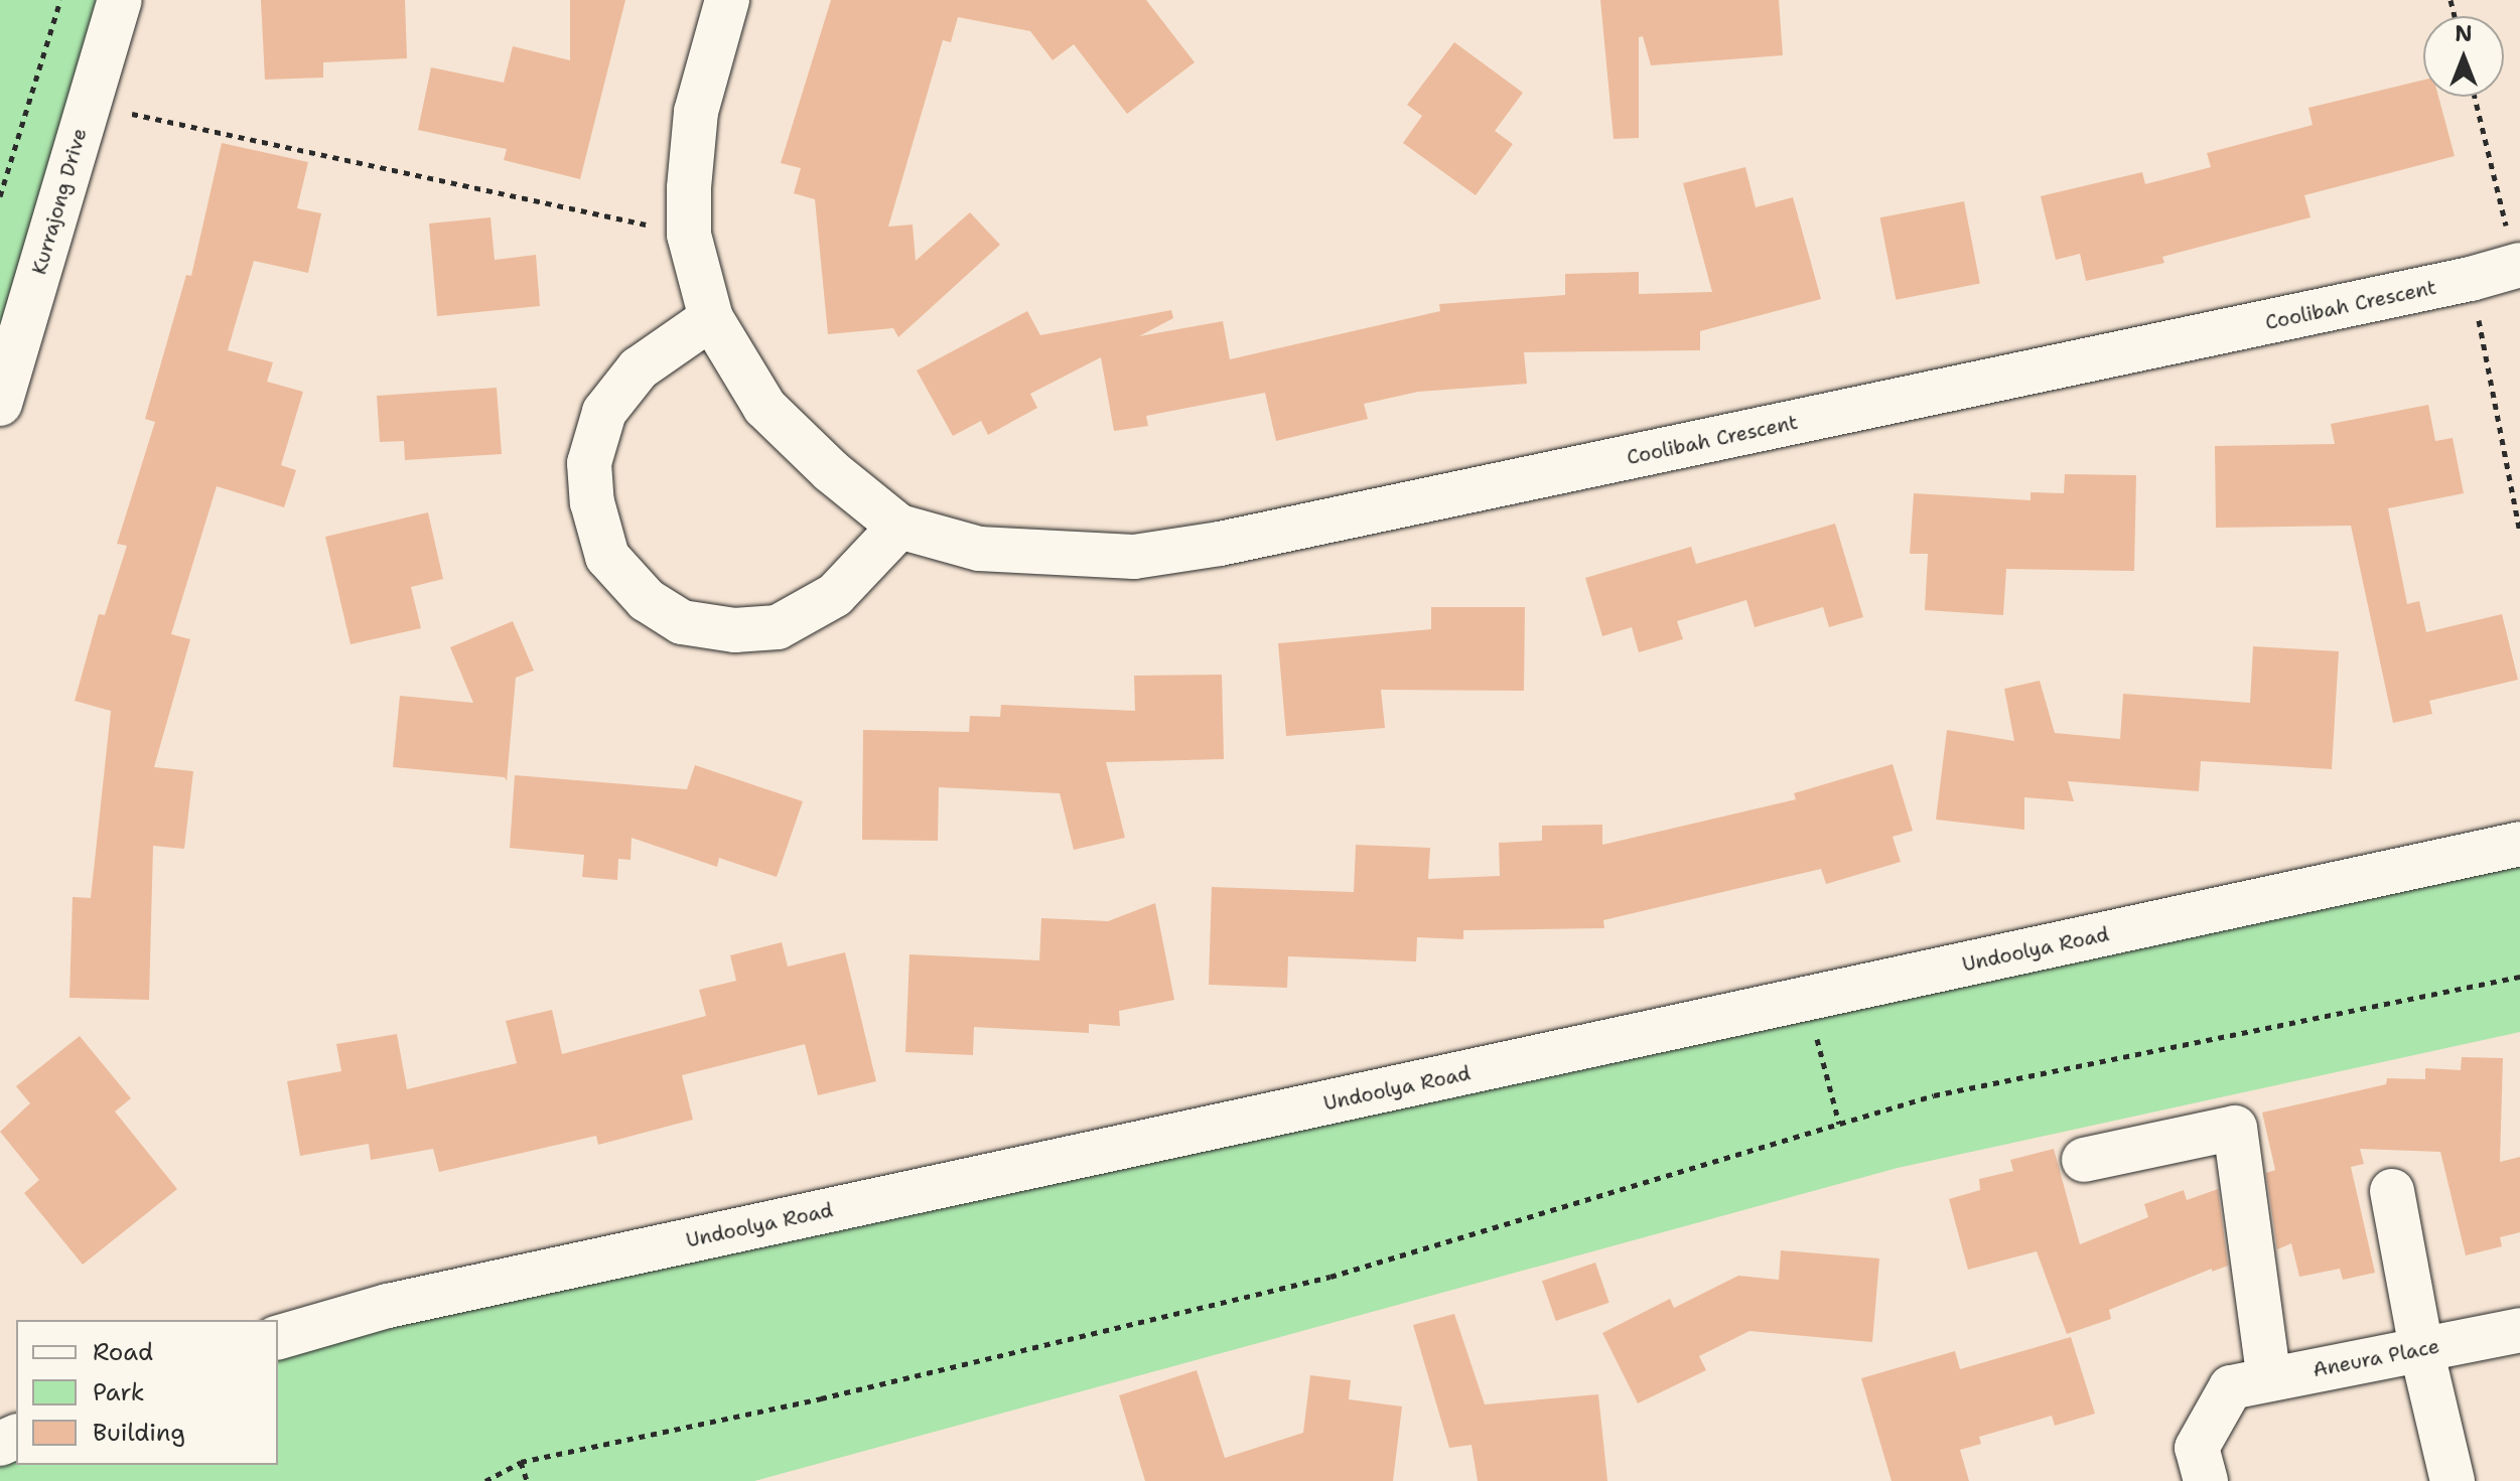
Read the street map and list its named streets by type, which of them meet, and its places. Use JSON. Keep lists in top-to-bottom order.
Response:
{
  "streets": {
    "street": [
      "Kurrajong Drive",
      "Coolibah Crescent",
      "Undoolya Road",
      "Aneura Place"
    ]
  },
  "legend": ["Road", "Park", "Building"],
  "north": "top"
}
